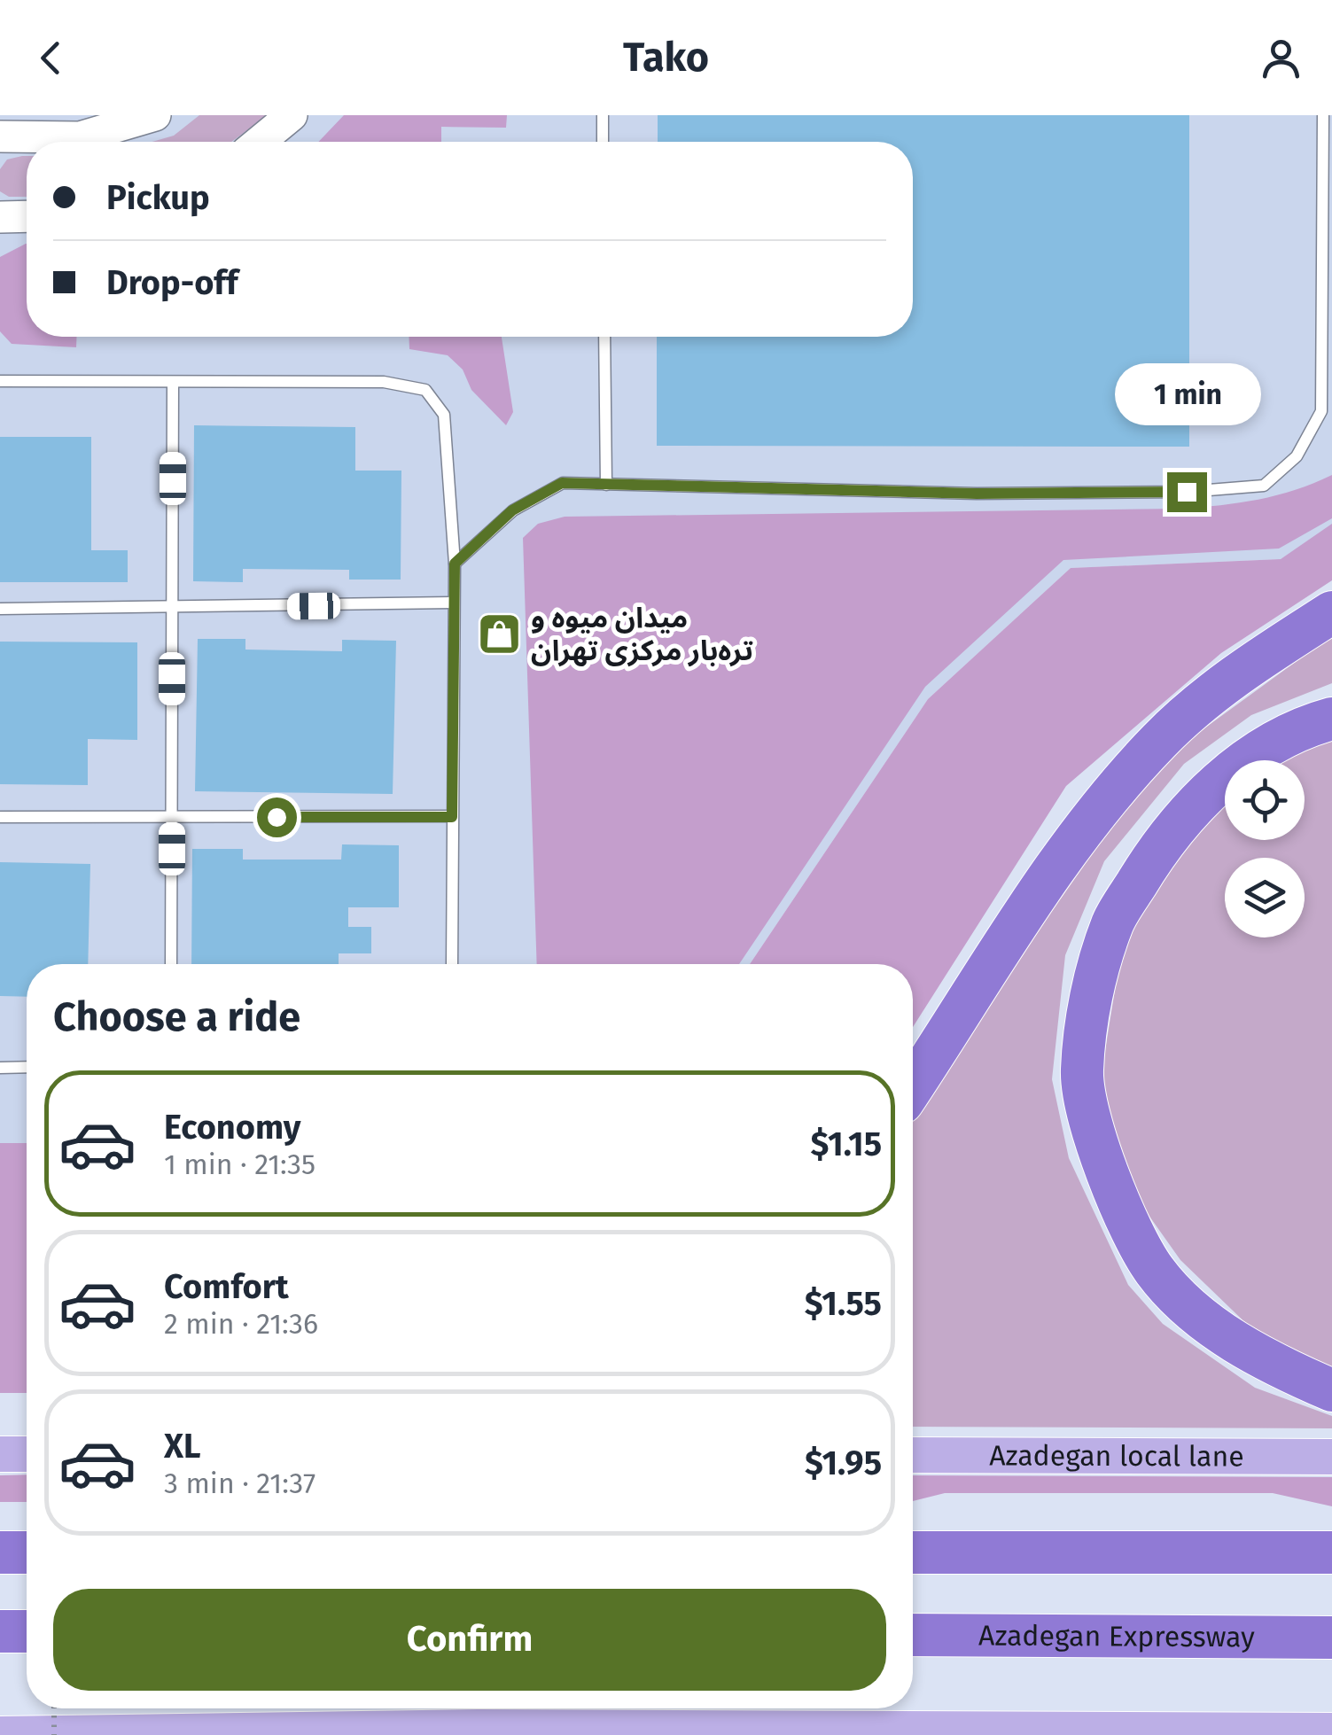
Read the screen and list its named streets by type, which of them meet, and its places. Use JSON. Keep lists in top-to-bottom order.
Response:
{
  "streets": {
    "highway": ["Azadegan Expressway"],
    "main road": ["Azadegan local lane"]
  },
  "places": {
    "shop": ["میدان میوه و تره‌بار مرکزی تهران"]
  },
  "page": {
    "header": "Tako",
    "banner": ["Pickup", "Drop-off"],
    "bubble": "1 min",
    "heading": "Choose a ride",
    "list": [
      {
        "name": "Economy",
        "note": "1 min · 21:35",
        "value": "$1.15"
      },
      {
        "name": "Comfort",
        "note": "2 min · 21:36",
        "value": "$1.55"
      },
      {
        "name": "XL",
        "note": "3 min · 21:37",
        "value": "$1.95"
      }
    ],
    "buttons": "Confirm"
  }
}
